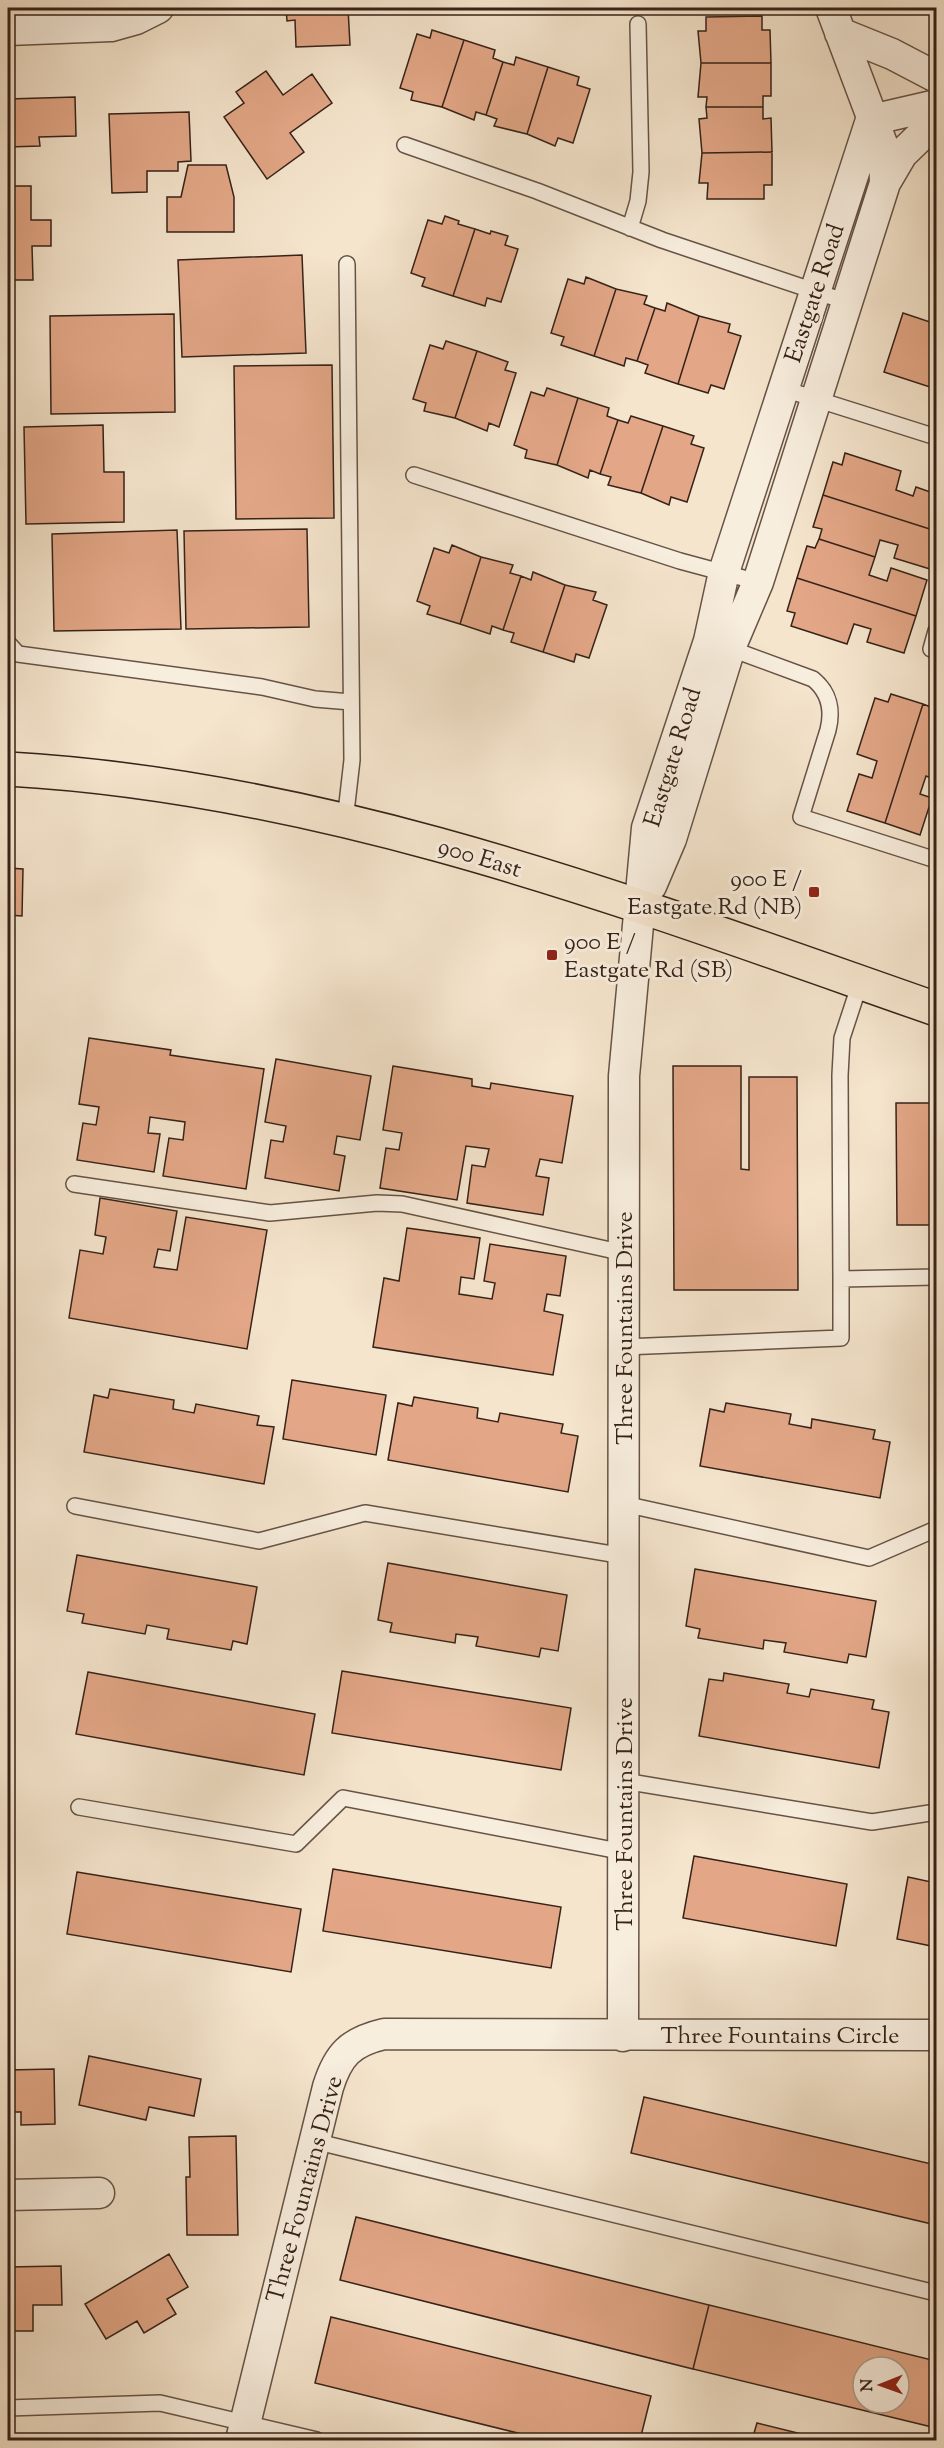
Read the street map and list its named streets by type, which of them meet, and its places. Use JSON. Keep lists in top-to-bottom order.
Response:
{
  "streets": {
    "main road": ["900 East"],
    "street": ["Eastgate Road", "Three Fountains Drive", "Three Fountains Circle"]
  },
  "crossings": [
    ["Eastgate Road", "900 East"],
    ["Eastgate Road", "Three Fountains Drive"],
    ["900 East", "Three Fountains Drive"],
    ["Three Fountains Drive", "Three Fountains Circle"]
  ],
  "places": {
    "transit": ["900 E / Eastgate Rd (NB)", "900 E / Eastgate Rd (SB)"]
  },
  "north": "left"
}
